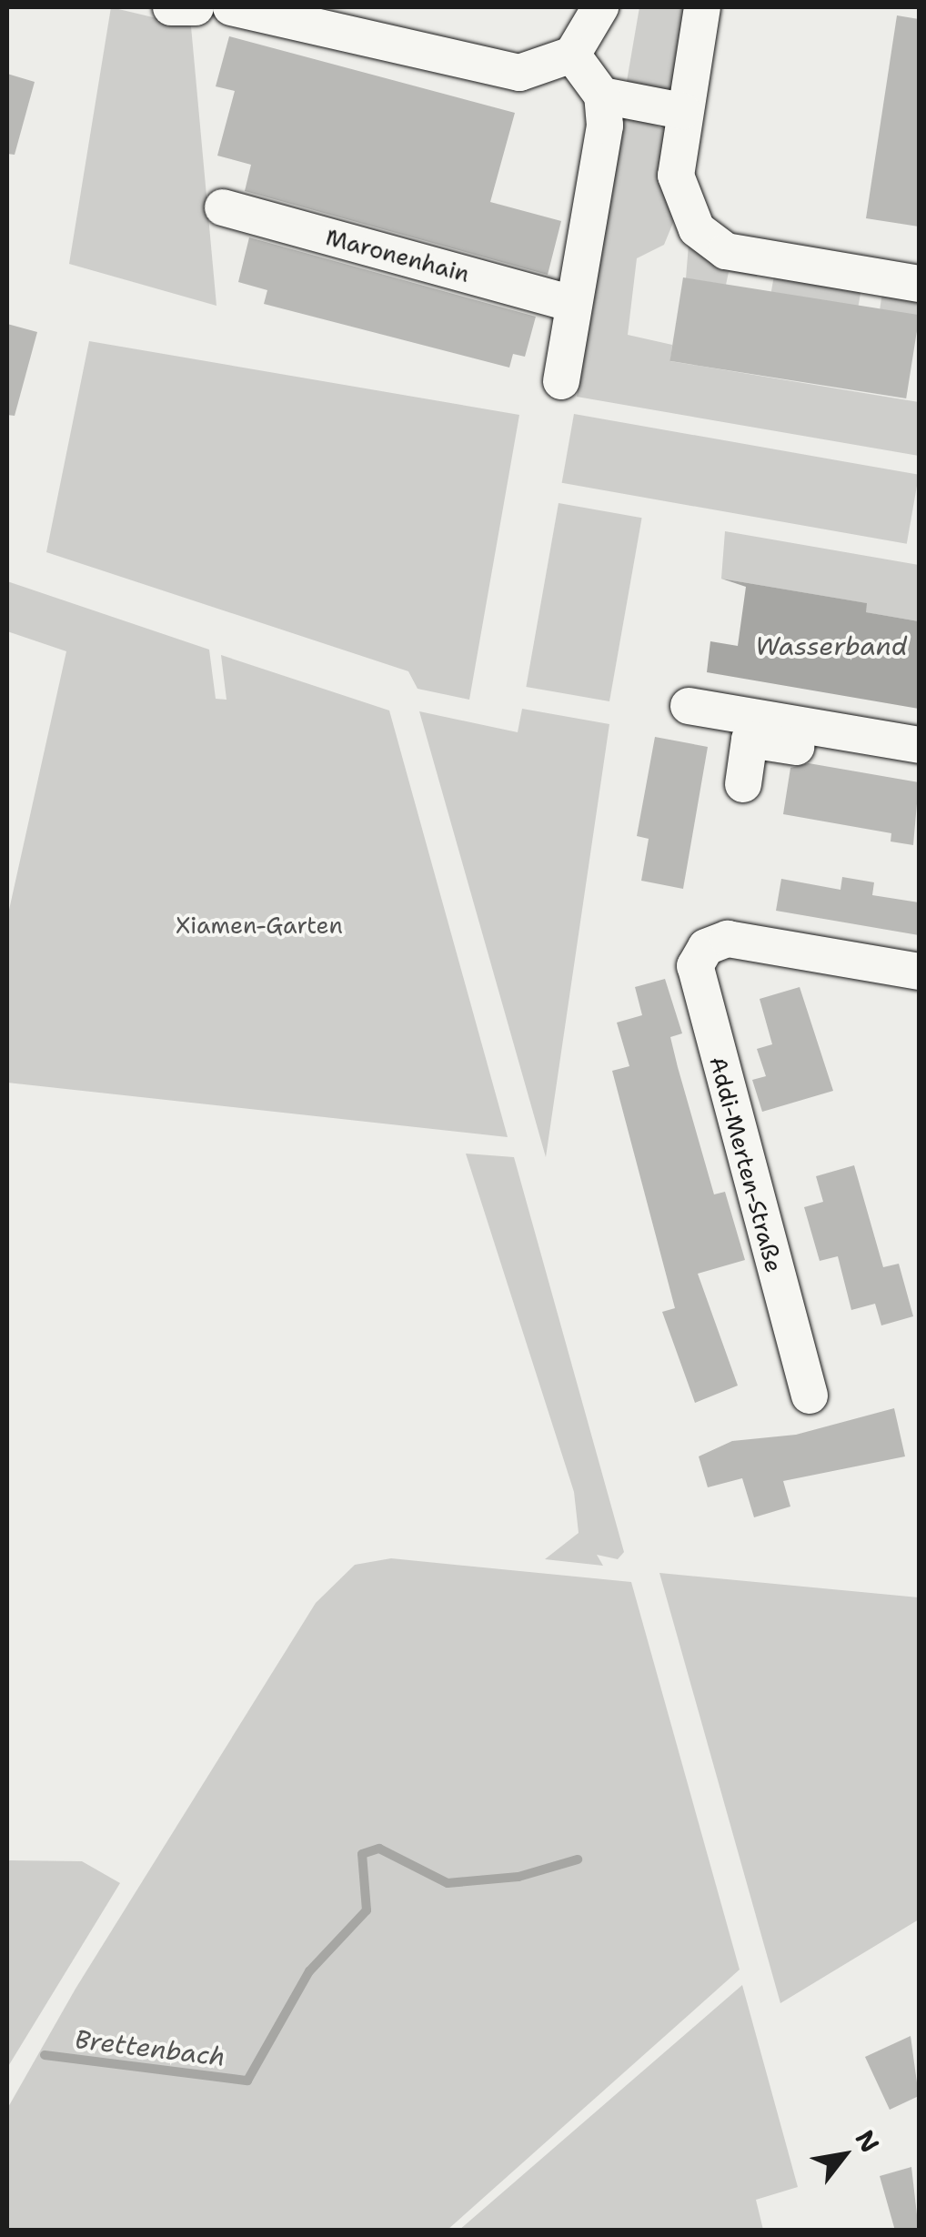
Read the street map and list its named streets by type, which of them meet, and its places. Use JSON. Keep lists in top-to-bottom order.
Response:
{
  "streets": {
    "street": ["Maronenhain", "Addi-Merten-Straße"]
  },
  "water": ["Wasserband", "Brettenbach"],
  "parks": ["Xiamen-Garten"],
  "north": "top right"
}
